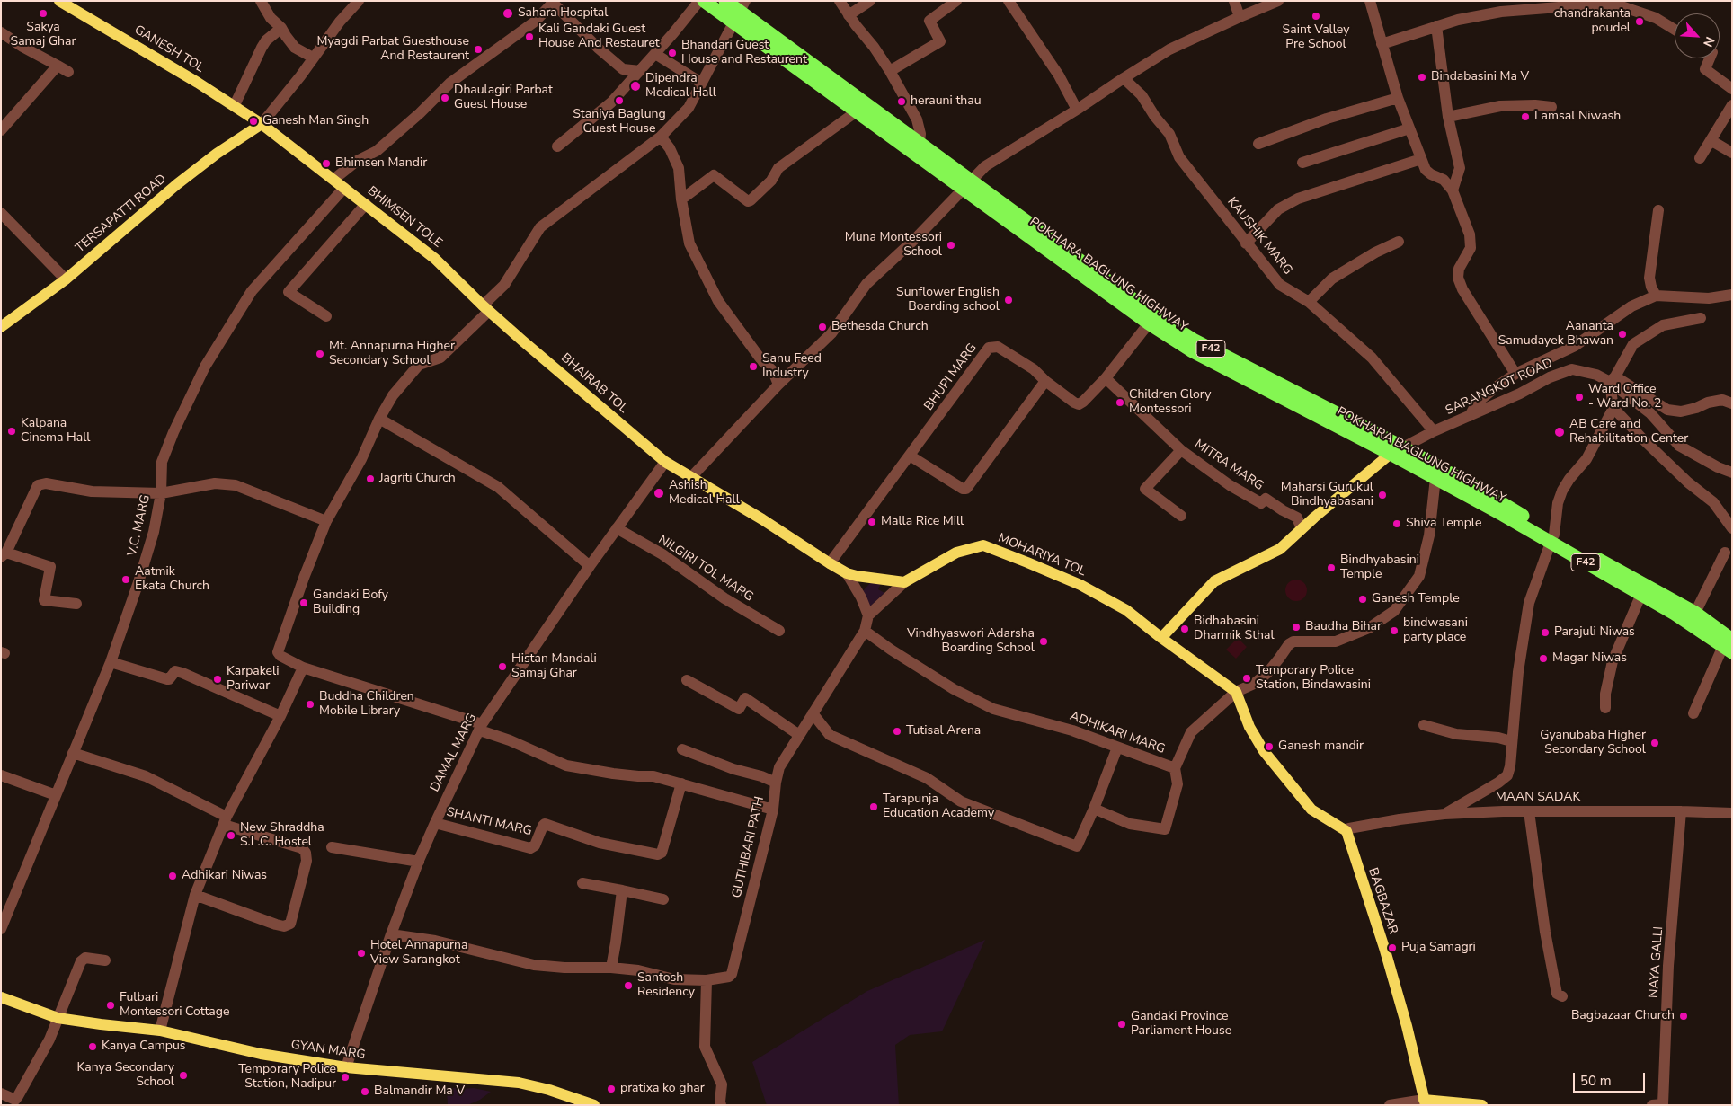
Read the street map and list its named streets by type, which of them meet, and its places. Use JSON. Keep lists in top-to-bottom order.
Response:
{
  "streets": {
    "highway": ["POKHARA BAGLUNG HIGHWAY", "F42"],
    "main road": [
      "GANESH TOL",
      "TERSAPATTI ROAD",
      "BHIMSEN TOLE",
      "BHAIRAB TOL",
      "MOHARIYA TOL",
      "BAGBAZAR",
      "GYAN MARG"
    ],
    "street": [
      "KAUSHIK MARG",
      "BHUPI MARG",
      "SARANGKOT ROAD",
      "MITRA MARG",
      "V.C. MARG",
      "NILGIRI TOL MARG",
      "ADHIKARI MARG",
      "DAMAL MARG",
      "MAAN SADAK",
      "SHANTI MARG",
      "GUTHIBARI PATH",
      "NAYA GALLI"
    ]
  },
  "crossings": [
    ["GANESH TOL", "TERSAPATTI ROAD"],
    ["GANESH TOL", "BHIMSEN TOLE"],
    ["TERSAPATTI ROAD", "BHIMSEN TOLE"],
    ["BHIMSEN TOLE", "BHAIRAB TOL"],
    ["BHIMSEN TOLE", "V.C. MARG"],
    ["KAUSHIK MARG", "SARANGKOT ROAD"],
    ["POKHARA BAGLUNG HIGHWAY", "SARANGKOT ROAD"],
    ["BHAIRAB TOL", "DAMAL MARG"],
    ["NILGIRI TOL MARG", "DAMAL MARG"],
    ["ADHIKARI MARG", "GUTHIBARI PATH"],
    ["DAMAL MARG", "SHANTI MARG"],
    ["DAMAL MARG", "GYAN MARG"],
    ["MAAN SADAK", "BAGBAZAR"],
    ["MAAN SADAK", "NAYA GALLI"]
  ],
  "places": [
    "Sakya Samaj Ghar",
    "Sahara Hospital",
    "Saint Valley Pre School",
    "chandrakanta poudel",
    "Kali Gandaki Guest House And Restauret",
    "Myagdi Parbat Guesthouse And Restaurent",
    "Bhandari Guest House and Restaurent",
    "Bindabasini Ma V",
    "Dipendra Medical Hall",
    "Dhaulagiri Parbat Guest House",
    "Staniya Baglung Guest House",
    "herauni thau",
    "Lamsal Niwash",
    "Ganesh Man Singh",
    "Bhimsen Mandir",
    "Muna Montessori School",
    "Sunflower English Boarding school",
    "Bethesda Church",
    "Aananta Samudayek Bhawan",
    "Mt. Annapurna Higher Secondary School",
    "Sanu Feed Industry",
    "Ward Office - Ward No. 2",
    "Children Glory Montessori",
    "Kalpana Cinema Hall",
    "AB Care and Rehabilitation Center",
    "Jagriti Church",
    "Ashish Medical Hall",
    "Maharsi Gurukul Bindhyabasani",
    "Malla Rice Mill",
    "Shiva Temple",
    "Bindhyabasini Temple",
    "Aatmik Ekata Church",
    "Ganesh Temple",
    "Gandaki Bofy Building",
    "Baudha Bihar",
    "Bidhabasini Dharmik Sthal",
    "bindwasani party place",
    "Parajuli Niwas",
    "Vindhyaswori Adarsha Boarding School",
    "Magar Niwas",
    "Histan Mandali Samaj Ghar",
    "Temporary Police Station, Bindawasini",
    "Karpakeli Pariwar",
    "Buddha Children Mobile Library",
    "Tutisal Arena",
    "Gyanubaba Higher Secondary School",
    "Ganesh mandir",
    "Tarapunja Education Academy",
    "New Shraddha S.L.C. Hostel",
    "Adhikari Niwas",
    "Puja Samagri",
    "Hotel Annapurna View Sarangkot",
    "Santosh Residency",
    "Fulbari Montessori Cottage",
    "Bagbazaar Church",
    "Gandaki Province Parliament House",
    "Kanya Campus",
    "Kanya Secondary School",
    "Temporary Police Station, Nadipur",
    "pratixa ko ghar",
    "Balmandir Ma V"
  ],
  "scale_bar": "50 m",
  "north": "bottom right"
}
